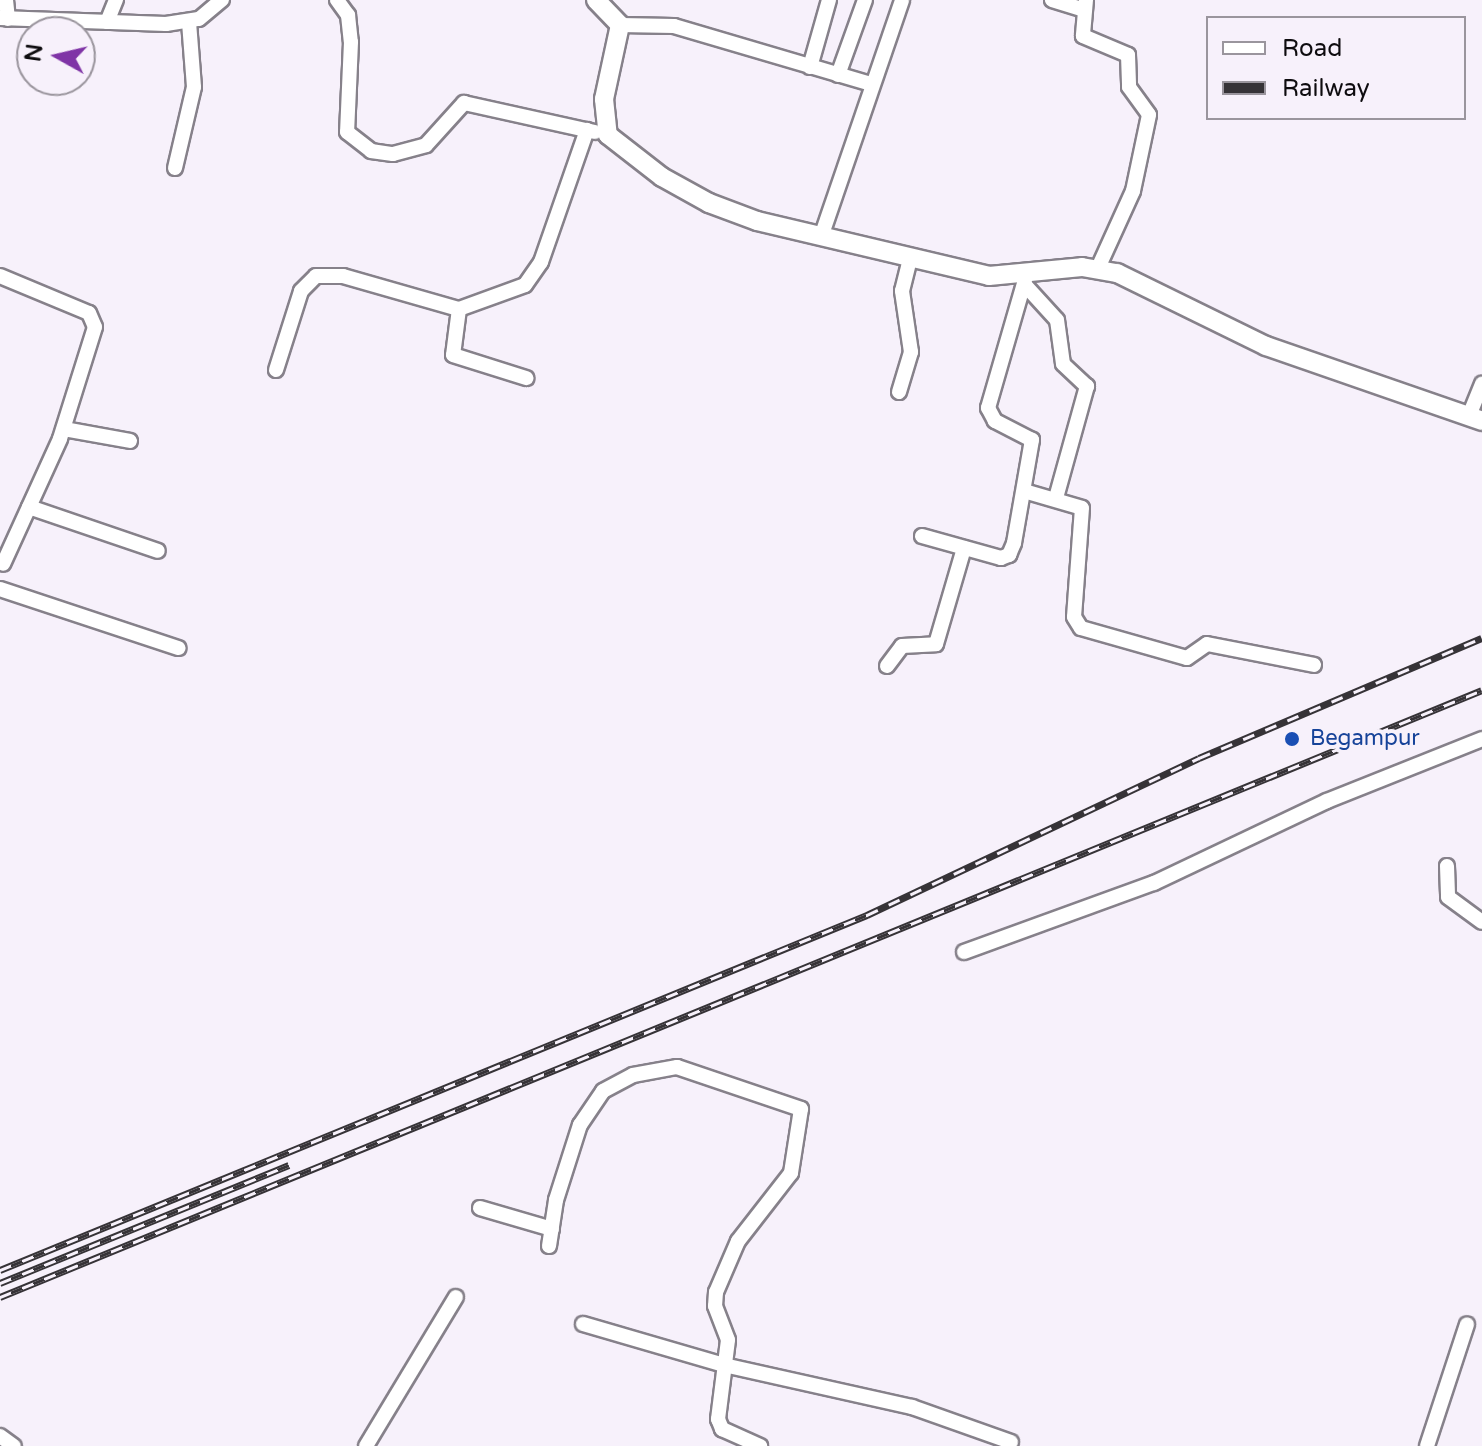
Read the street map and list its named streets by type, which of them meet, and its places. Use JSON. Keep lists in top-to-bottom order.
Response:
{
  "places": ["Begampur"],
  "legend": ["Road", "Railway"],
  "north": "left"
}
